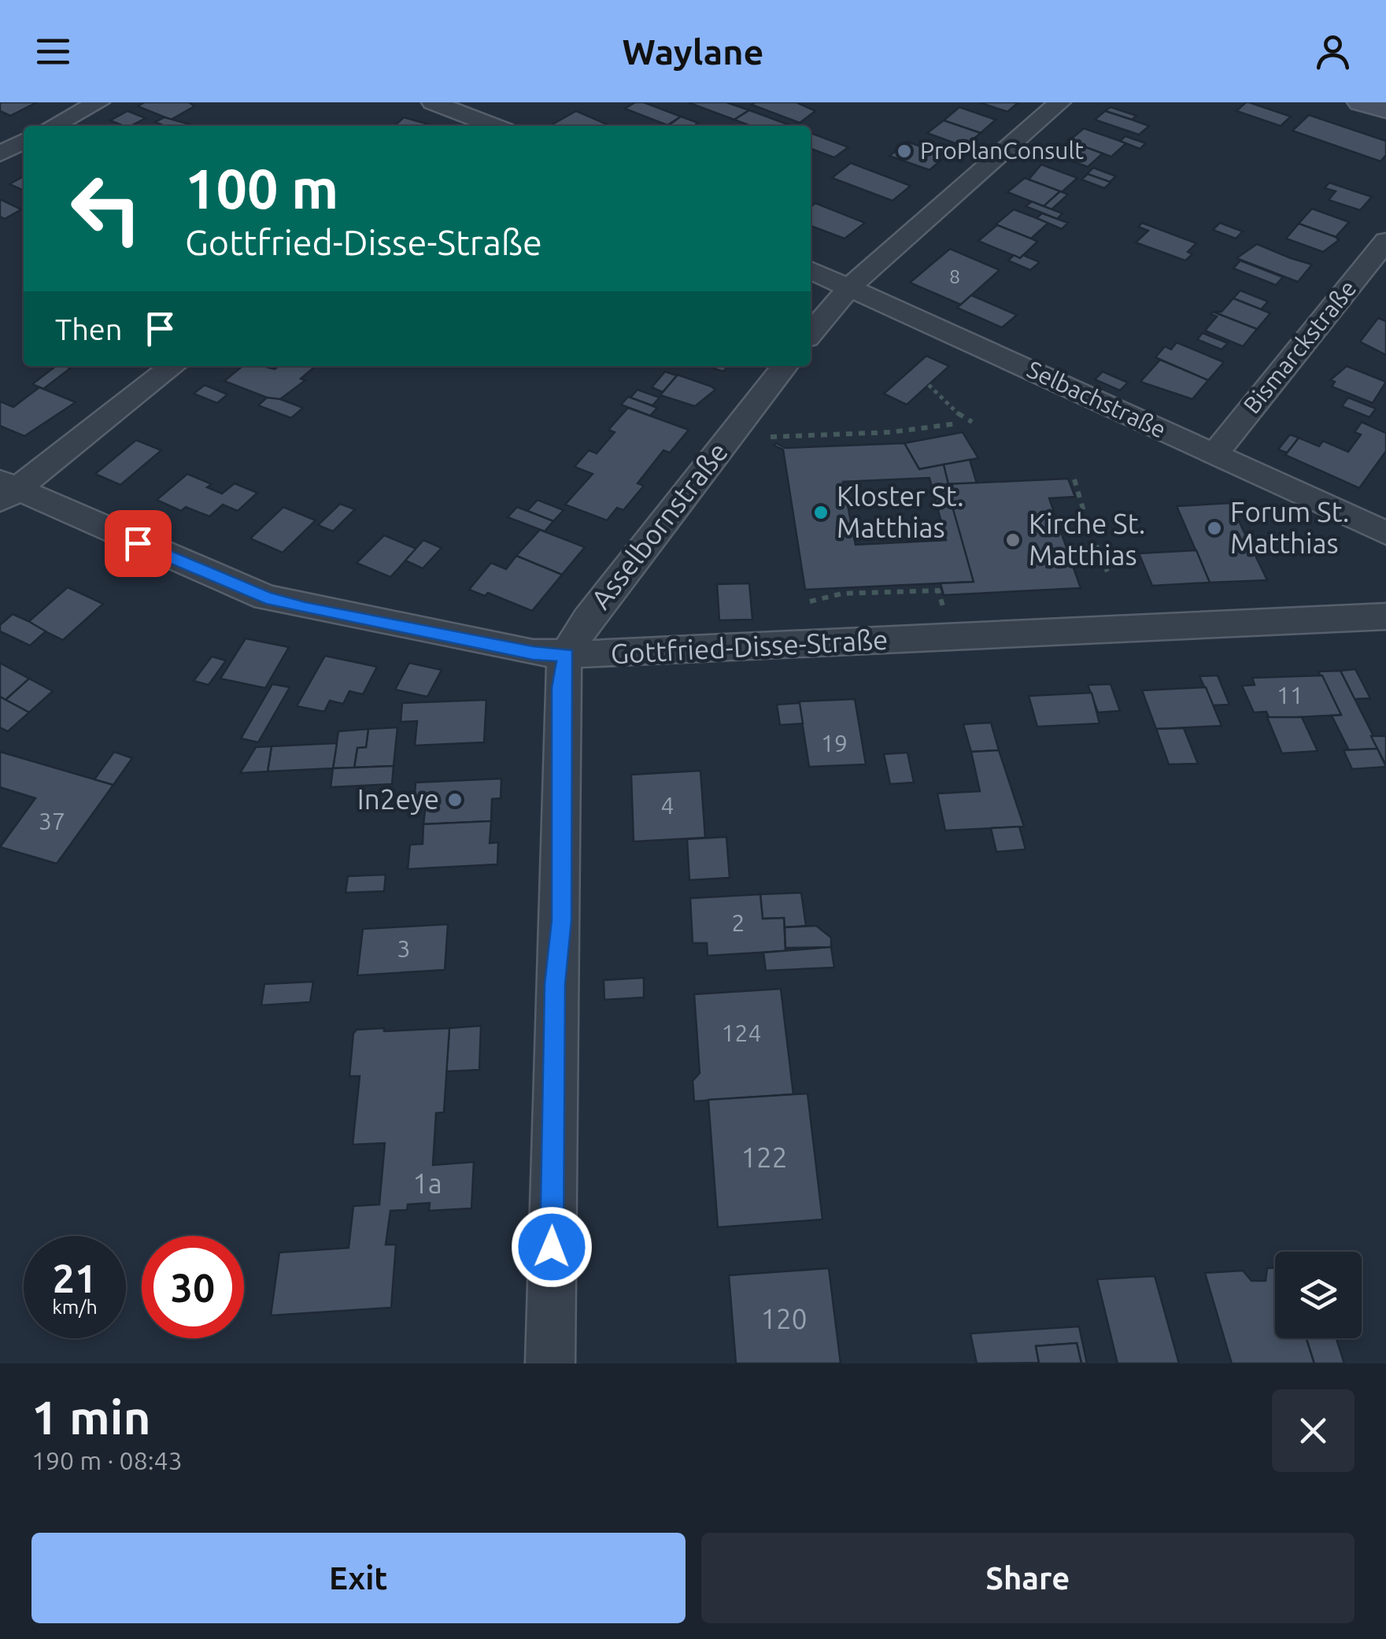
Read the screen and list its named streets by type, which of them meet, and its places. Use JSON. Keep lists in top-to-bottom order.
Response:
{
  "streets": {
    "street": [
      "Bismarckstraße",
      "Selbachstraße",
      "Asselbornstraße",
      "Gottfried-Disse-Straße"
    ]
  },
  "crossings": [
    ["Bismarckstraße", "Selbachstraße"],
    ["Asselbornstraße", "Gottfried-Disse-Straße"]
  ],
  "places": [
    "ProPlanConsult",
    "Kloster St. Matthias",
    "Forum St. Matthias",
    "Kirche St. Matthias",
    "In2eye"
  ],
  "house_numbers": [
    "8",
    "11",
    "19",
    "4",
    "37",
    "2",
    "3",
    "124",
    "122",
    "1a",
    "120"
  ],
  "page": {
    "header": "Waylane",
    "turn": ["100 m", "Gottfried-Disse-Straße"],
    "then": "Then",
    "speed": "21 km/h",
    "limit": "30",
    "heading": ["1 min", "190 m · 08:43"],
    "buttons": ["Exit", "Share"]
  }
}
